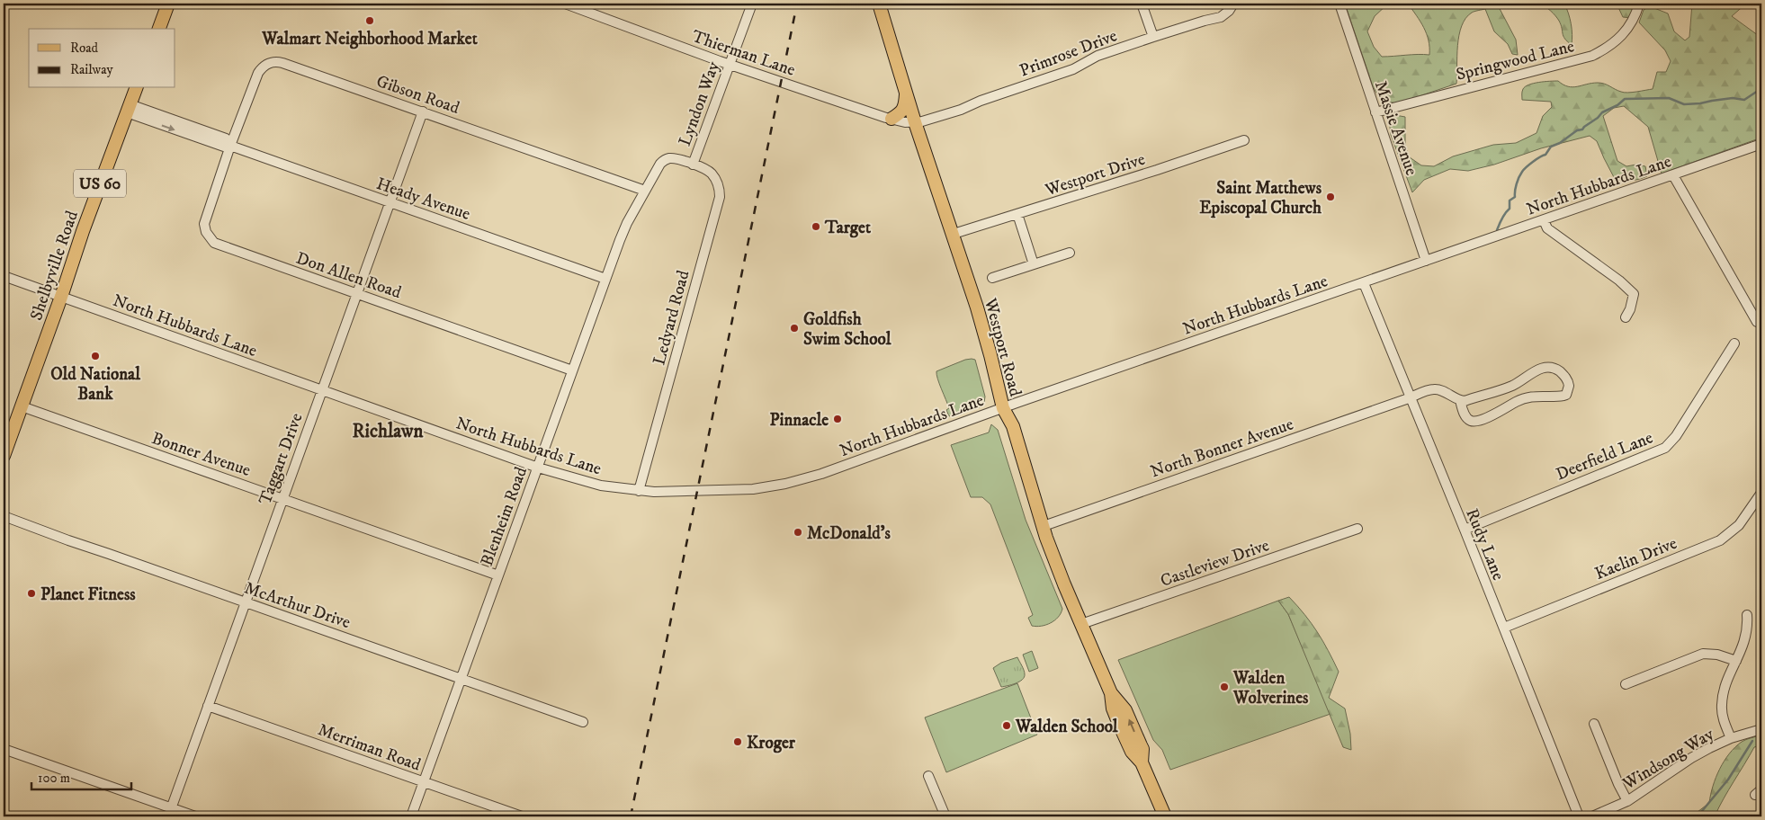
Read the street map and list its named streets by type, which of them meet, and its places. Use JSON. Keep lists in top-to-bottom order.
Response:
{
  "streets": {
    "main road": ["US 60", "Shelbyville Road", "Westport Road"],
    "street": [
      "Thierman Lane",
      "Primrose Drive",
      "Springwood Lane",
      "Gibson Road",
      "Lyndon Way",
      "Massie Avenue",
      "Westport Drive",
      "North Hubbards Lane",
      "Heady Avenue",
      "Don Allen Road",
      "Ledyard Road",
      "North Bonner Avenue",
      "Bonner Avenue",
      "Deerfield Lane",
      "Taggart Drive",
      "Blenheim Road",
      "Rudy Lane",
      "Kaelin Drive",
      "Castleview Drive",
      "McArthur Drive",
      "Merriman Road",
      "Windsong Way"
    ]
  },
  "crossings": [
    ["Thierman Lane", "Primrose Drive"],
    ["Thierman Lane", "Lyndon Way"],
    ["Thierman Lane", "Westport Road"],
    ["Primrose Drive", "Westport Road"],
    ["Springwood Lane", "Massie Avenue"],
    ["Gibson Road", "Heady Avenue"],
    ["Gibson Road", "Don Allen Road"],
    ["Gibson Road", "Taggart Drive"],
    ["Gibson Road", "Blenheim Road"],
    ["Lyndon Way", "Ledyard Road"],
    ["Lyndon Way", "Blenheim Road"],
    ["Massie Avenue", "North Hubbards Lane"],
    ["Westport Drive", "Westport Road"],
    ["North Hubbards Lane", "Shelbyville Road"],
    ["North Hubbards Lane", "Ledyard Road"],
    ["North Hubbards Lane", "Westport Road"],
    ["North Hubbards Lane", "Taggart Drive"],
    ["North Hubbards Lane", "Blenheim Road"],
    ["North Hubbards Lane", "Rudy Lane"],
    ["Heady Avenue", "Shelbyville Road"],
    ["Heady Avenue", "Don Allen Road"],
    ["Heady Avenue", "Taggart Drive"],
    ["Heady Avenue", "Blenheim Road"],
    ["Shelbyville Road", "Bonner Avenue"],
    ["Don Allen Road", "Taggart Drive"],
    ["Don Allen Road", "Blenheim Road"],
    ["Ledyard Road", "Blenheim Road"],
    ["Westport Road", "North Bonner Avenue"],
    ["Westport Road", "Castleview Drive"],
    ["North Bonner Avenue", "Rudy Lane"],
    ["Bonner Avenue", "Taggart Drive"],
    ["Bonner Avenue", "Blenheim Road"],
    ["Deerfield Lane", "Rudy Lane"],
    ["Taggart Drive", "McArthur Drive"],
    ["Taggart Drive", "Merriman Road"],
    ["Blenheim Road", "McArthur Drive"],
    ["Blenheim Road", "Merriman Road"],
    ["Rudy Lane", "Kaelin Drive"]
  ],
  "districts": ["Richlawn"],
  "places": [
    "Walmart Neighborhood Market",
    "Saint Matthews Episcopal Church",
    "Target",
    "Goldfish Swim School",
    "Old National Bank",
    "Pinnacle",
    "McDonald's",
    "Planet Fitness",
    "Walden Wolverines",
    "Walden School",
    "Kroger"
  ],
  "legend": ["Road", "Railway"],
  "scale_bar": "100 m"
}
